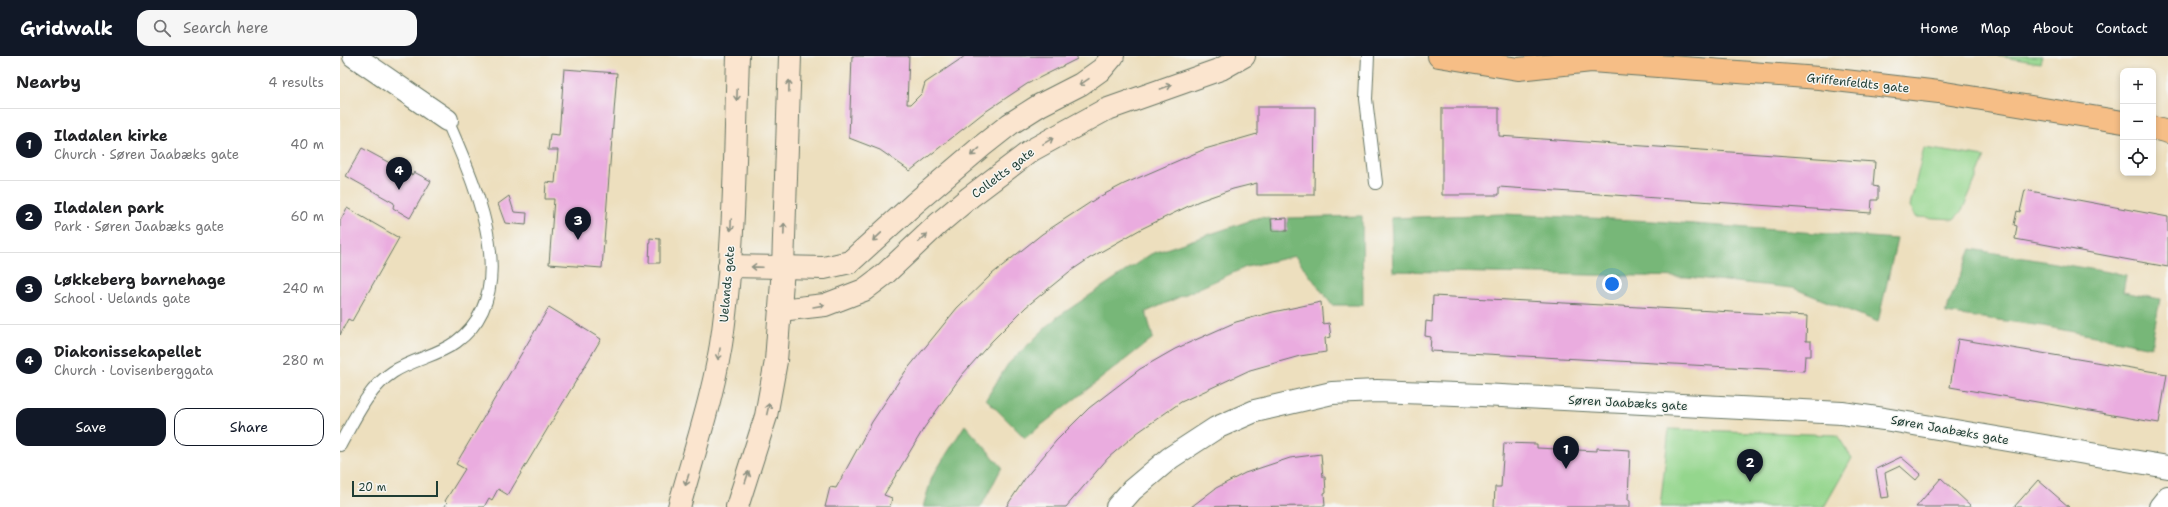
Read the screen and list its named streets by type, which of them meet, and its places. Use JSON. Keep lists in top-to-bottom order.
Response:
{
  "streets": {
    "main road": ["Griffenfeldts gate", "Colletts gate", "Uelands gate"],
    "street": ["Søren Jaabæks gate"]
  },
  "scale_bar": "20 m",
  "page": {
    "header": "Gridwalk",
    "search": "Search here",
    "nav": [
      "Home",
      "Map",
      "About",
      "Contact"
    ],
    "heading": ["Nearby", "4 results"],
    "map_buttons": ["+", "−"],
    "list": [
      {
        "mark": "1",
        "name": "Iladalen kirke",
        "note": "Church · Søren Jaabæks gate",
        "value": "40 m"
      },
      {
        "mark": "2",
        "name": "Iladalen park",
        "note": "Park · Søren Jaabæks gate",
        "value": "60 m"
      },
      {
        "mark": "3",
        "name": "Løkkeberg barnehage",
        "note": "School · Uelands gate",
        "value": "240 m"
      },
      {
        "mark": "4",
        "name": "Diakonissekapellet",
        "note": "Church · Lovisenberggata",
        "value": "280 m"
      }
    ],
    "pins": [
      "4",
      "3",
      "1",
      "2"
    ],
    "buttons": ["Save", "Share"],
    "scale": "20 m"
  }
}
